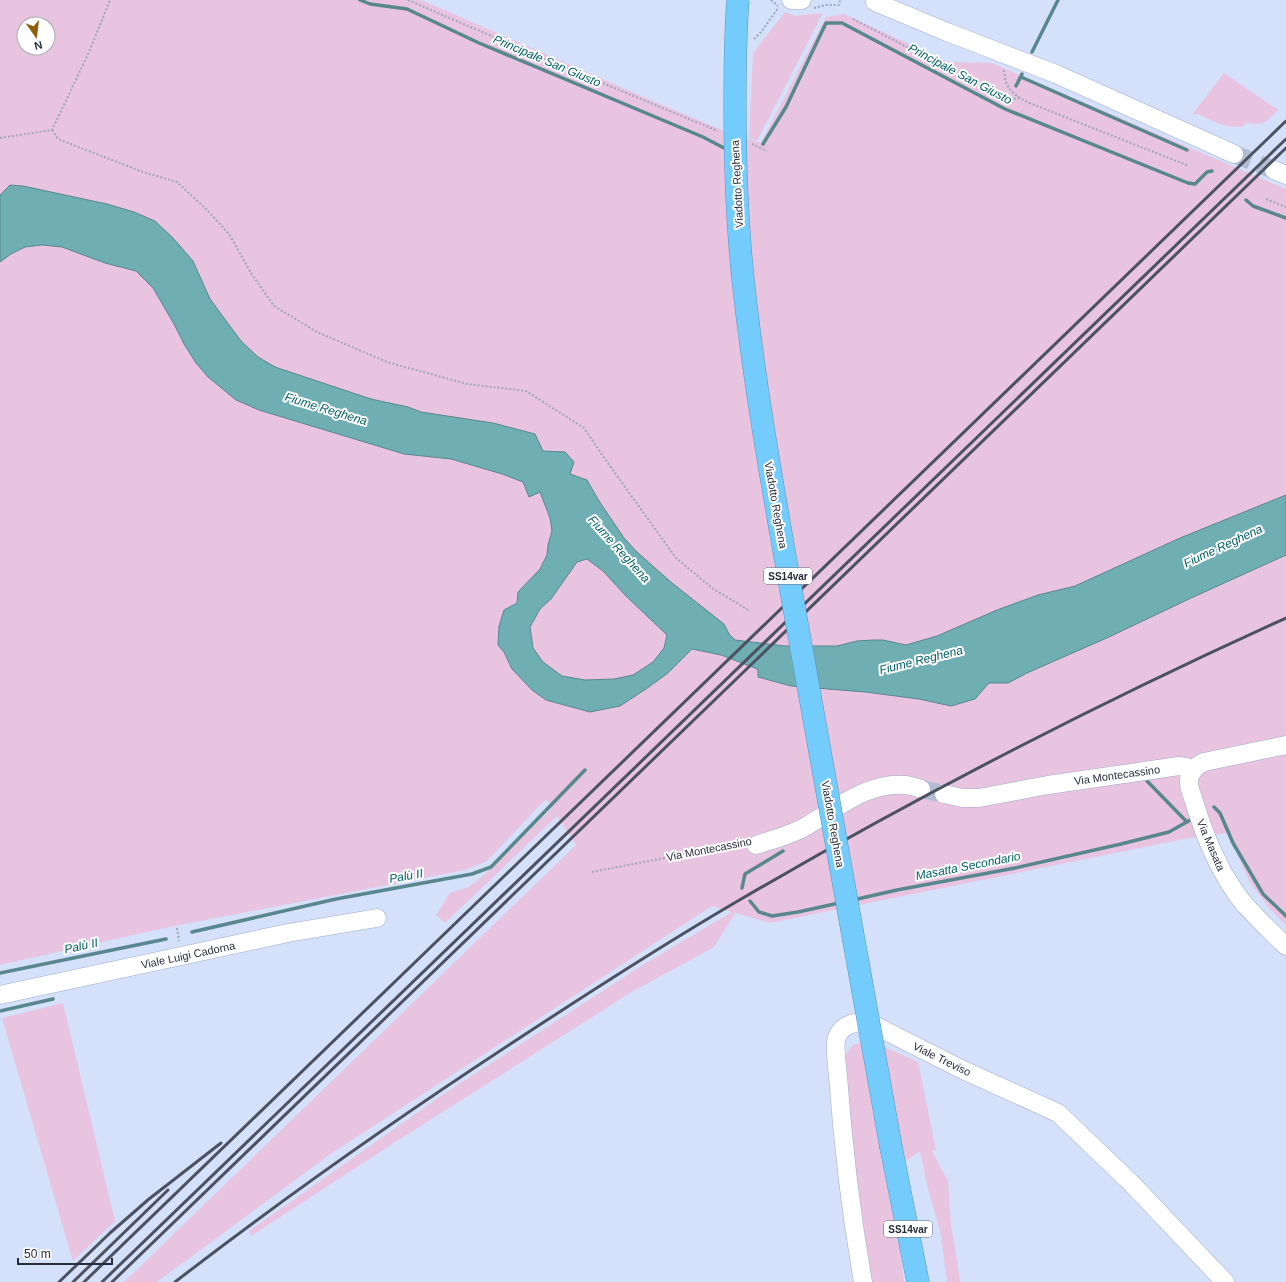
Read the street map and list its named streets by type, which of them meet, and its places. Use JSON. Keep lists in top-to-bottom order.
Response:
{
  "streets": {
    "highway": ["Viadotto Reghena", "SS14var"],
    "street": [
      "Via Montecassino",
      "Via Masata",
      "Viale Luigi Cadorna",
      "Viale Treviso"
    ]
  },
  "crossings": [
    ["Viadotto Reghena", "SS14var"],
    ["Via Montecassino", "Via Masata"]
  ],
  "water": [
    "Principale San Giusto",
    "Fiume Reghena",
    "Masatta Secondario",
    "Palù II"
  ],
  "scale_bar": "50 m",
  "north": "bottom"
}
